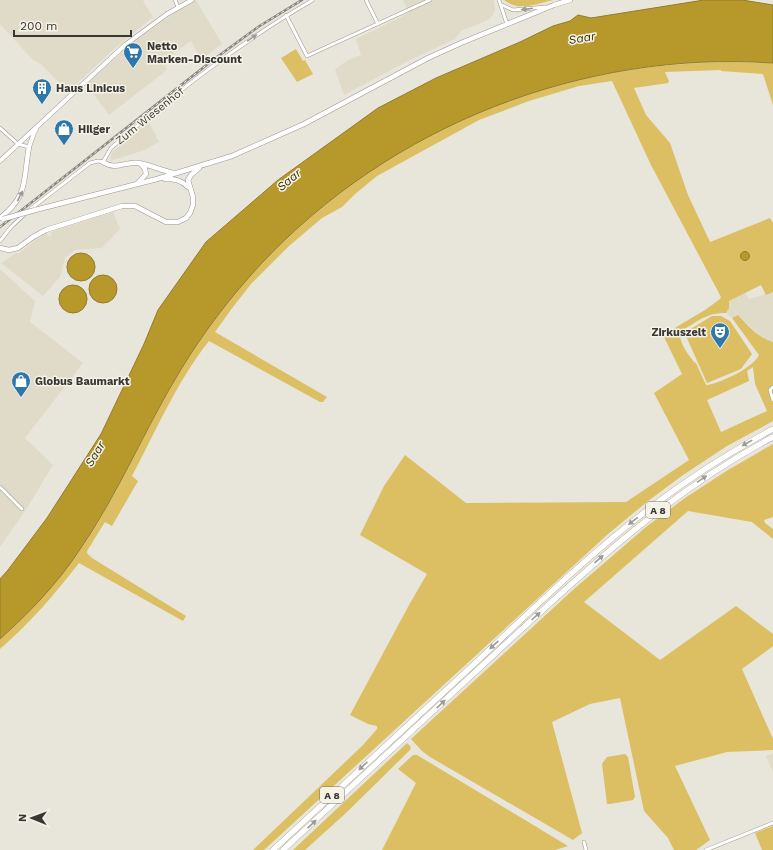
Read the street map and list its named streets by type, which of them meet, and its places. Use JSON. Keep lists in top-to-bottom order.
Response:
{
  "streets": {
    "highway": ["A 8"],
    "street": ["Zum Wiesenhof"]
  },
  "one_way": ["Zum Wiesenhof"],
  "water": ["Saar"],
  "places": {
    "supermarket": ["Netto Marken-Discount"],
    "building": ["Haus Linicus"],
    "shop": ["Hilger", "Globus Baumarkt"],
    "theatre": ["Zirkuszelt"]
  },
  "scale_bar": "200 m",
  "north": "left"
}
